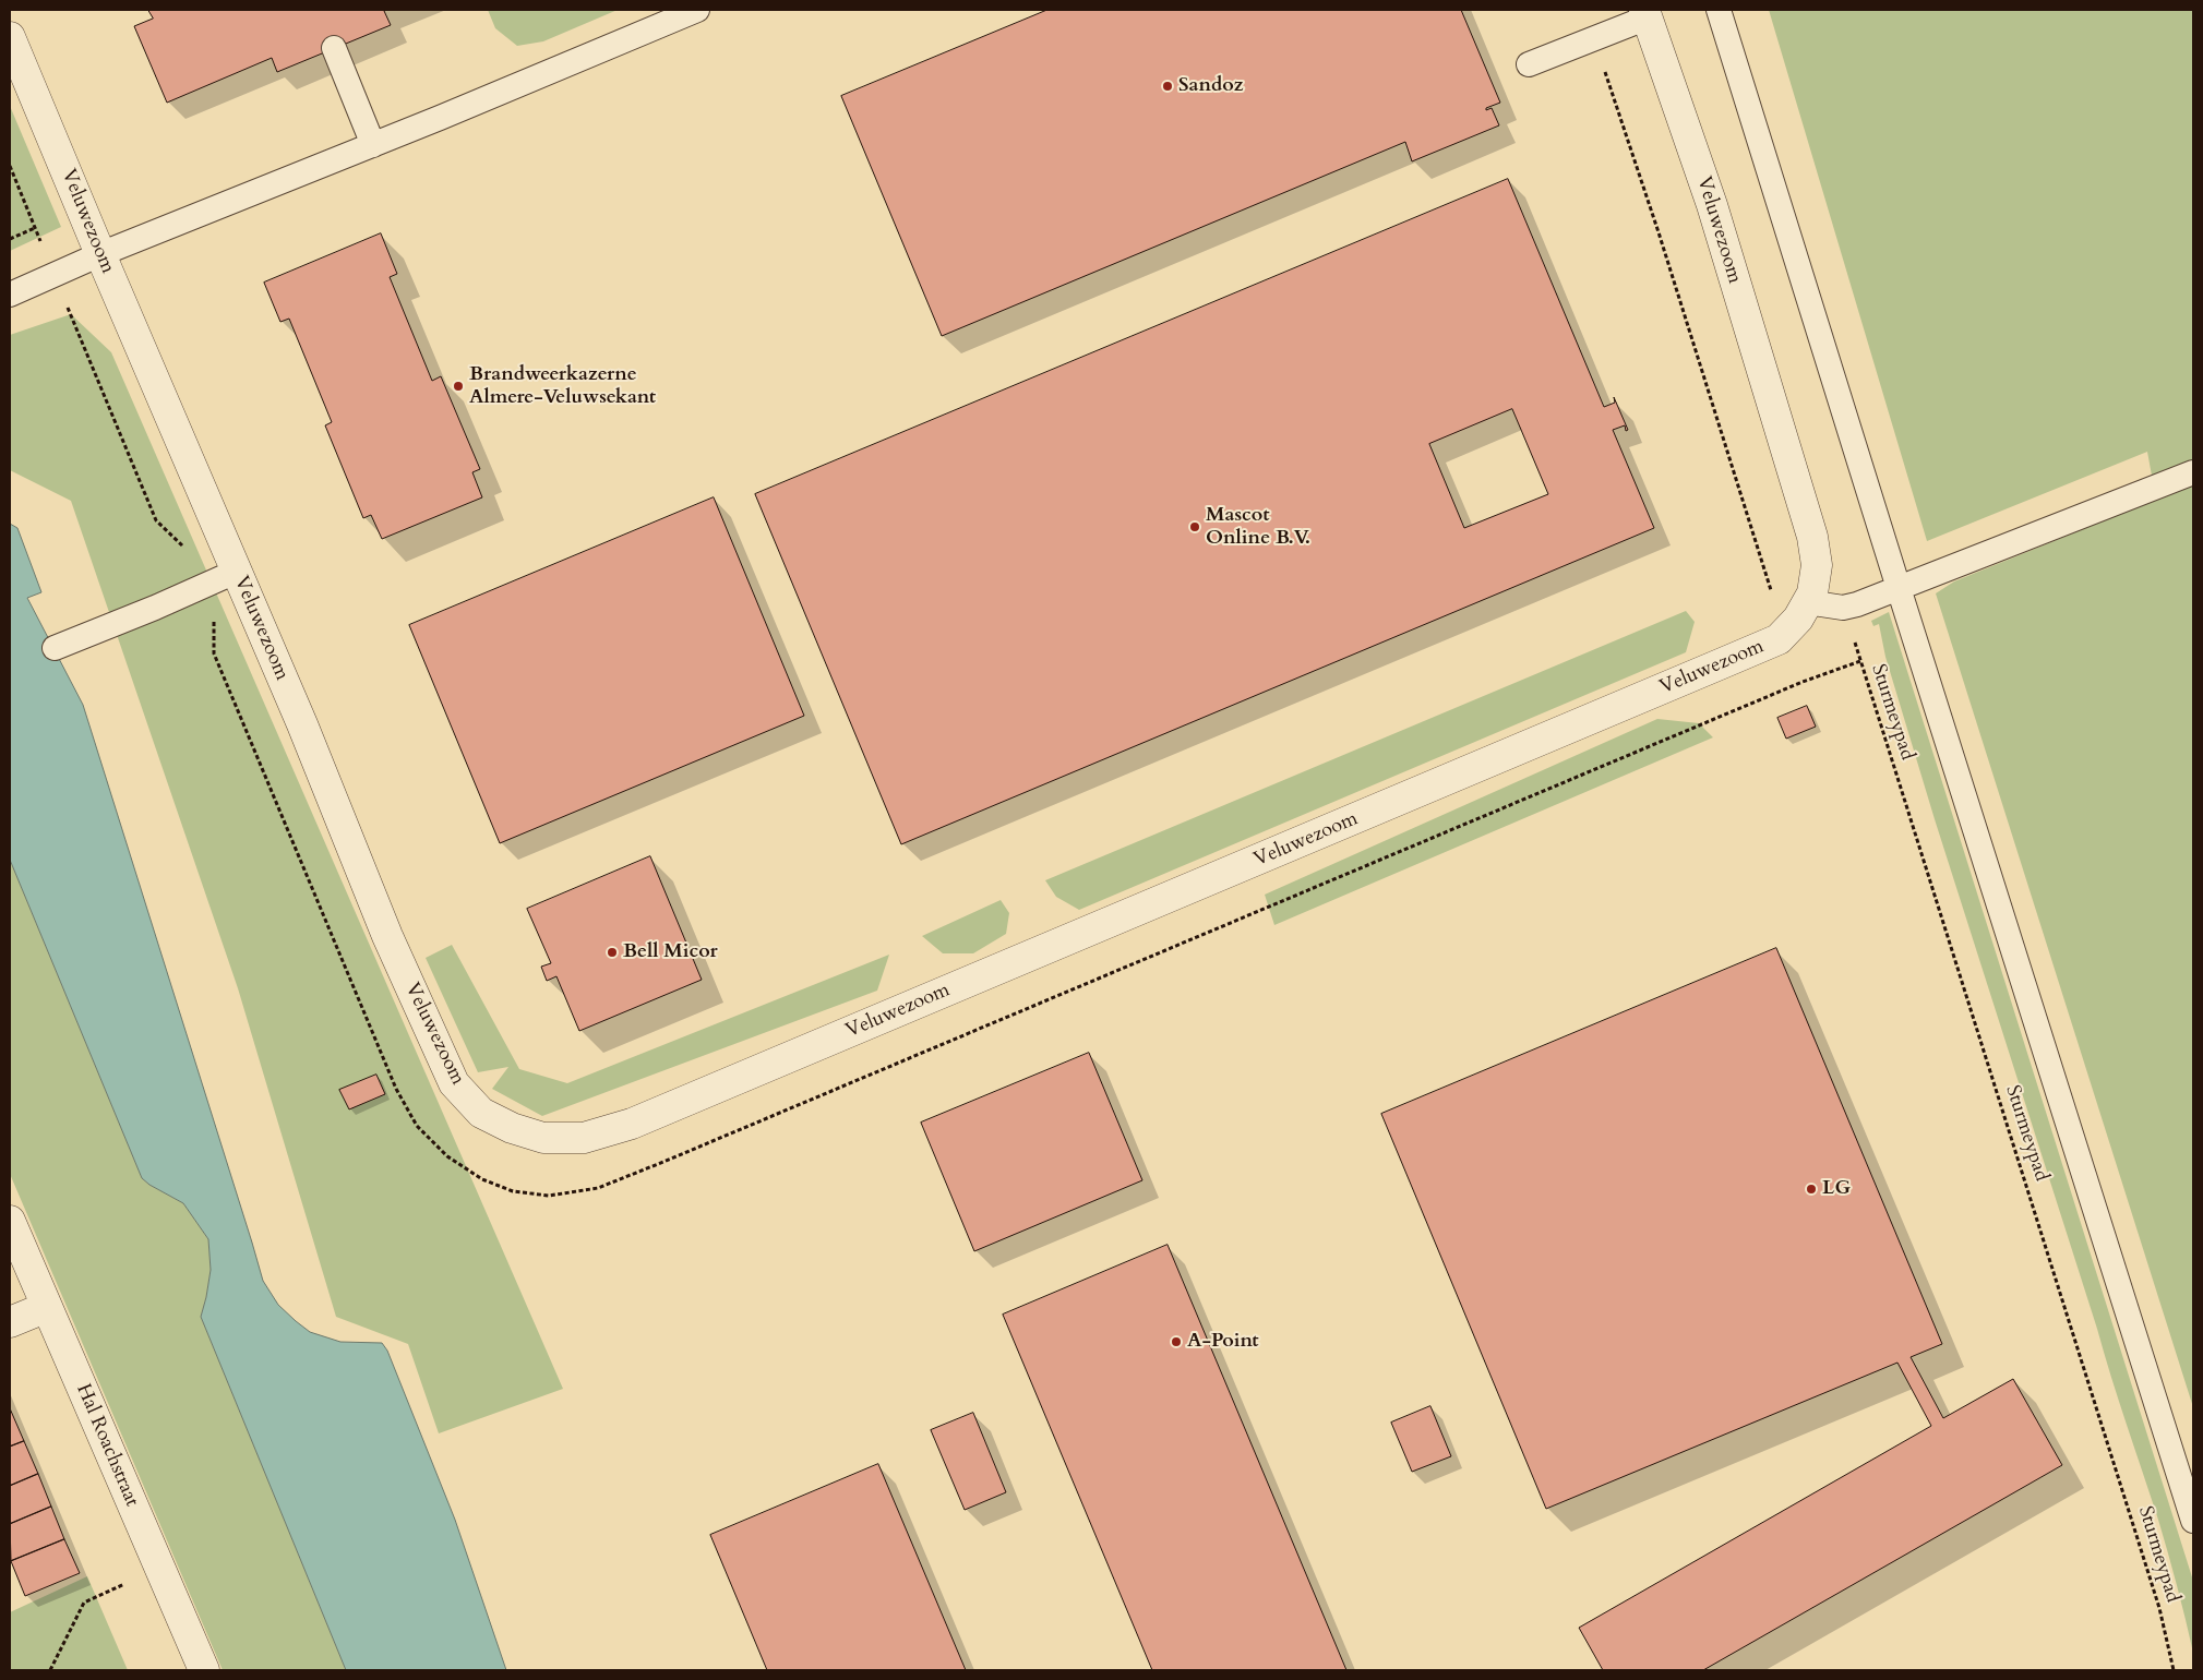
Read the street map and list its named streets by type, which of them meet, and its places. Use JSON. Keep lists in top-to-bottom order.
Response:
{
  "streets": {
    "street": ["Veluwezoom", "Hal Roachstraat"],
    "path": ["Sturmeypad"]
  },
  "places": [
    "Sandoz",
    "Brandweerkazerne Almere-Veluwsekant",
    "Mascot Online B.V.",
    "Bell Micor",
    "LG",
    "A-Point"
  ]
}
